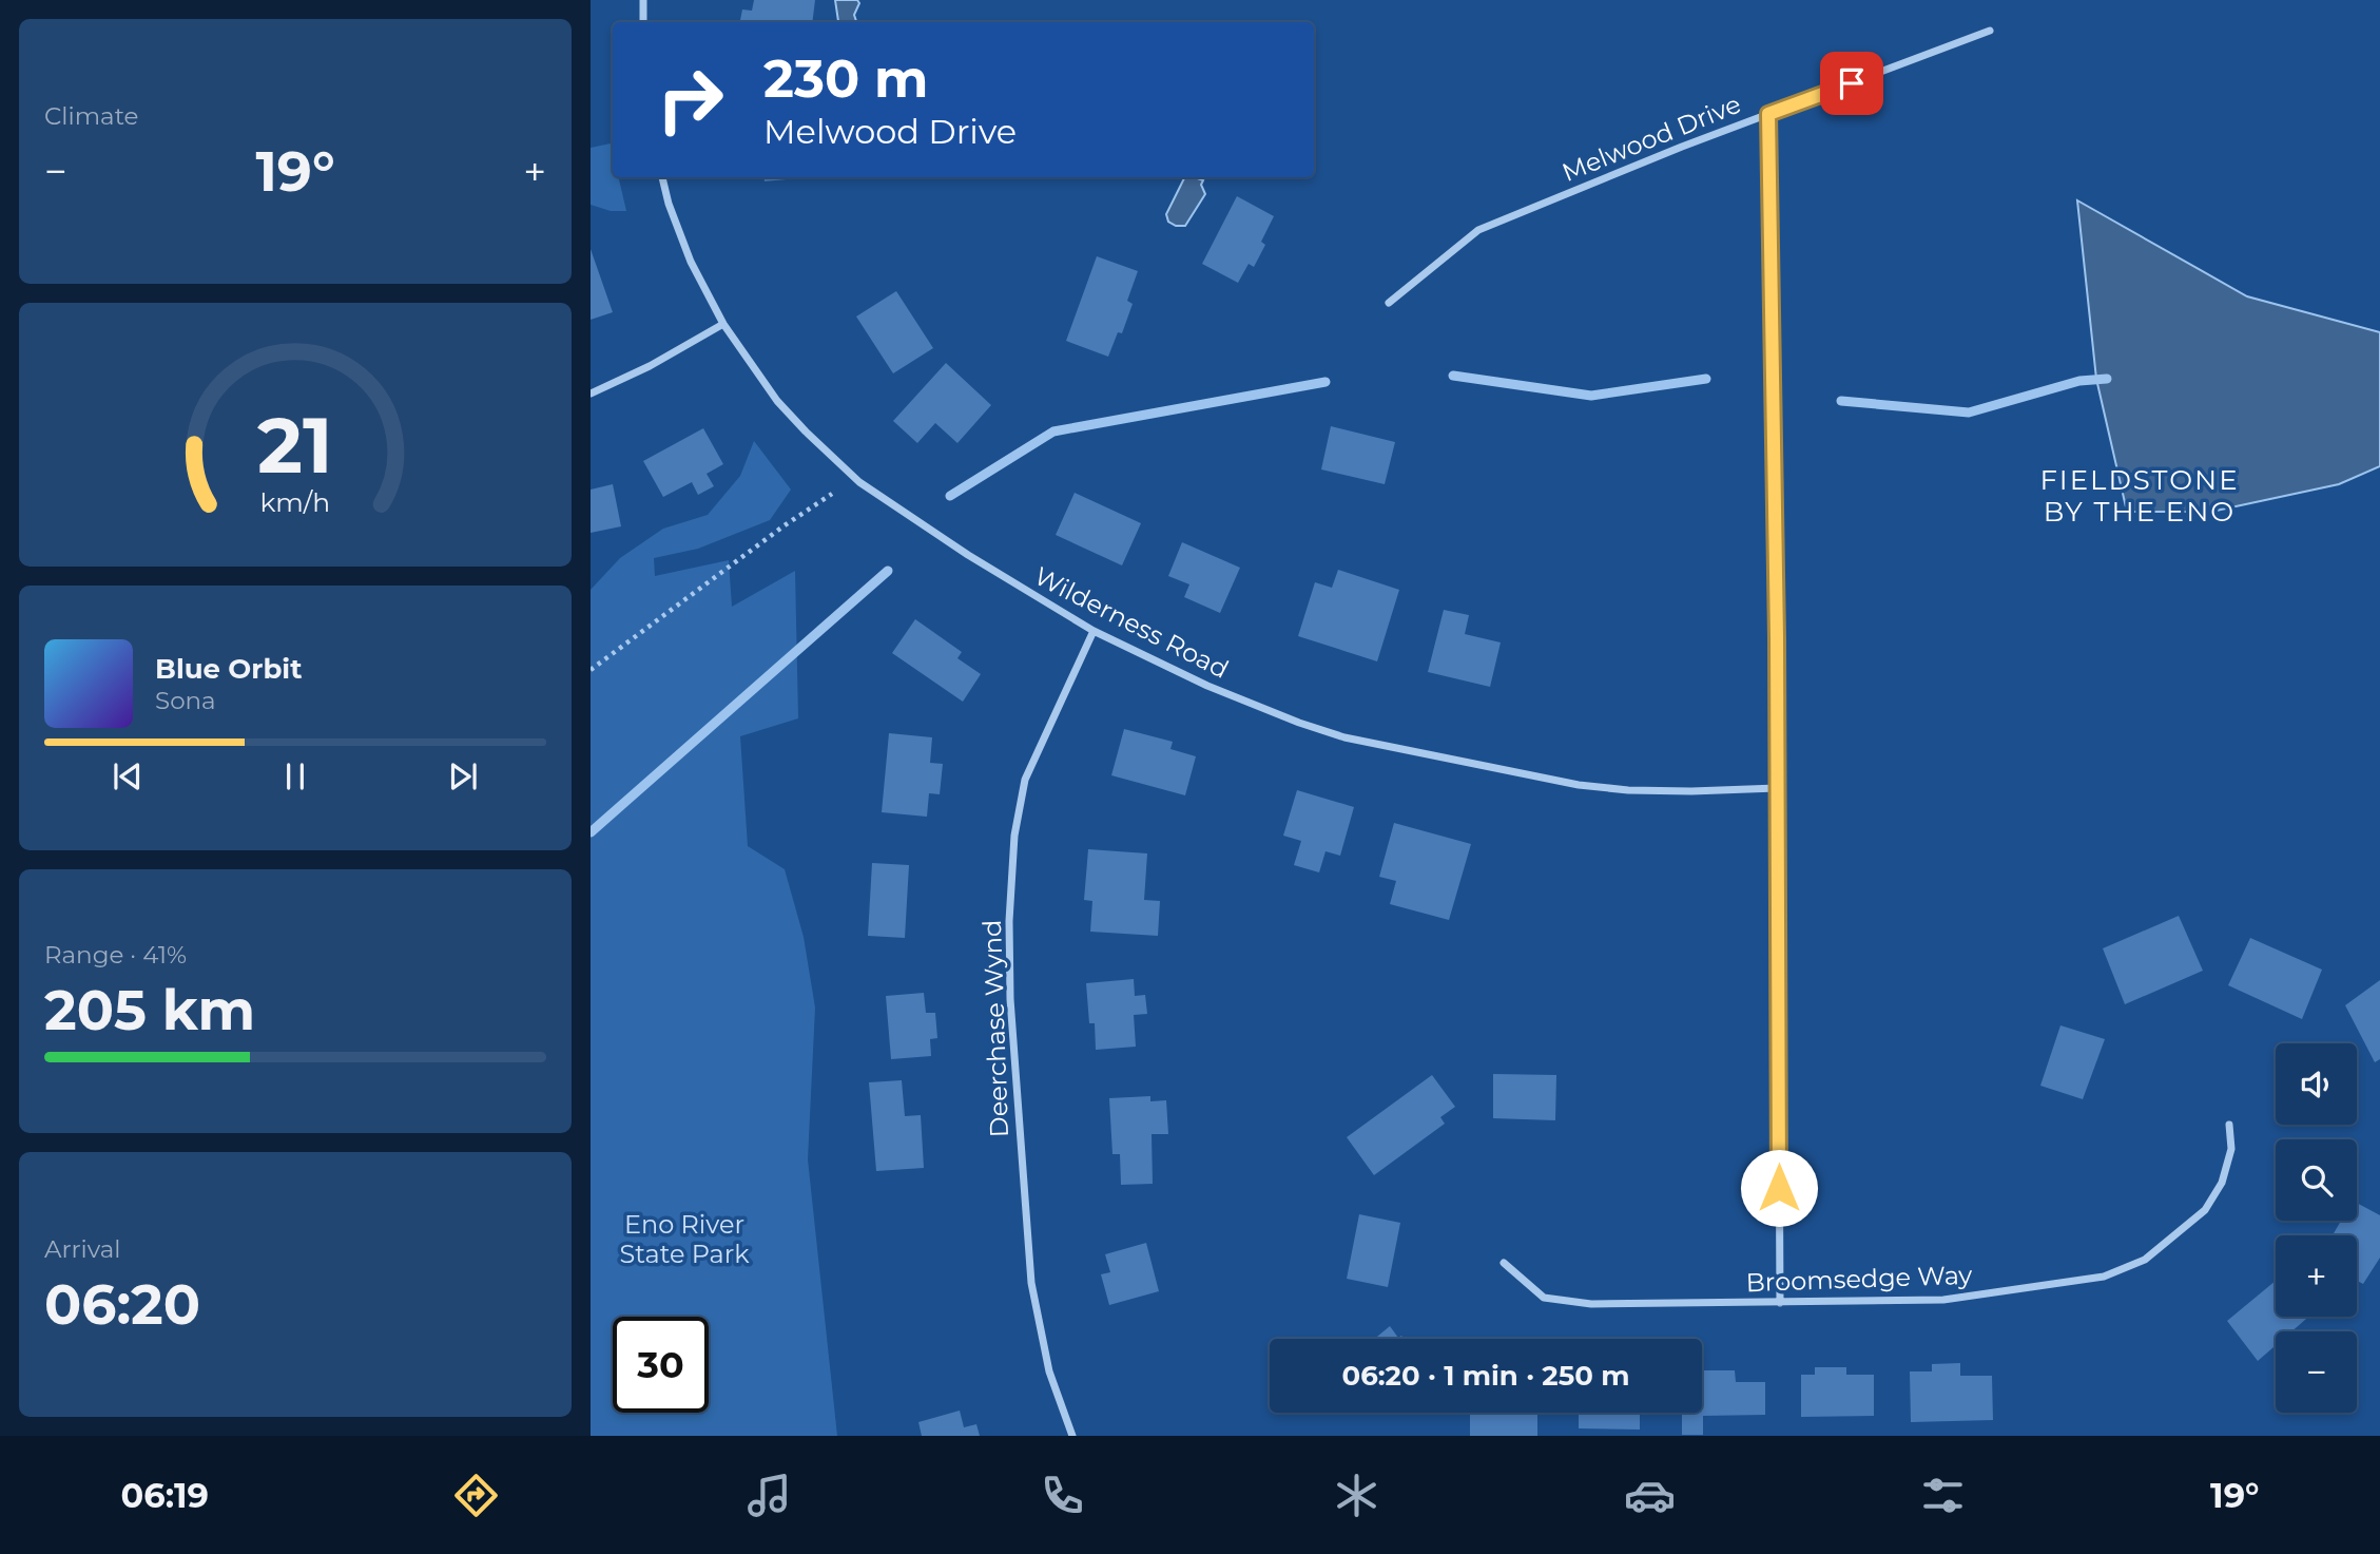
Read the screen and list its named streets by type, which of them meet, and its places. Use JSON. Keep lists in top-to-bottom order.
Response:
{
  "streets": {
    "street": [
      "Melwood Drive",
      "Wilderness Road",
      "Deerchase Wynd",
      "Broomsedge Way"
    ]
  },
  "crossings": [
    ["Wilderness Road", "Deerchase Wynd"]
  ],
  "districts": ["FIELDSTONE BY THE ENO"],
  "parks": ["Eno River State Park"],
  "page": {
    "tile": [
      "Climate",
      ["Range · 41%", "205 km"],
      ["Arrival", "06:20"]
    ],
    "turn": ["230 m", "Melwood Drive"],
    "heat": ["−", "19°", "+"],
    "song": ["Blue Orbit", "Sona"],
    "map_buttons": ["+", "−"],
    "limit": "30",
    "trip": "06:20 · 1 min · 250 m",
    "tabs": ["06:19", "19°"],
    "gauge": ["21", "km/h"]
  }
}
